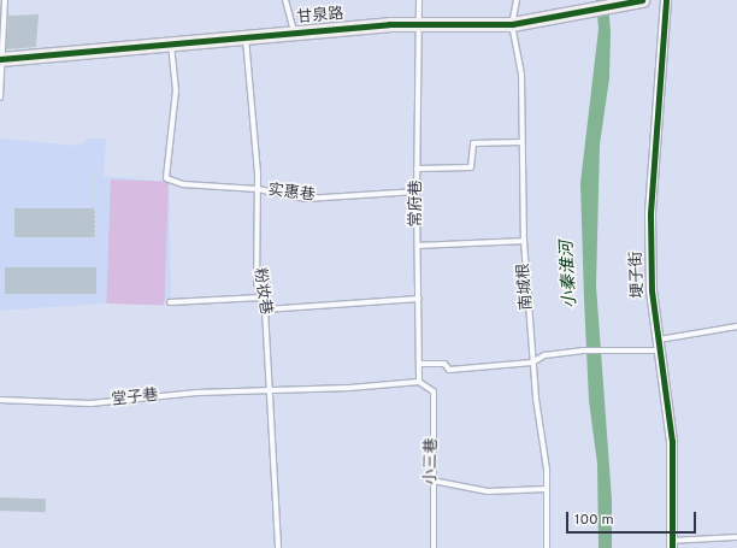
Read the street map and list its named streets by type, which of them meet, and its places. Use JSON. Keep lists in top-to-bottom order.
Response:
{
  "streets": {
    "street": ["甘泉路", "埂子街"],
    "lane": [
      "实惠巷",
      "常府巷",
      "南城根",
      "粉妆巷",
      "堂子巷",
      "小三巷"
    ]
  },
  "crossings": [
    ["甘泉路", "实惠巷"],
    ["甘泉路", "常府巷"],
    ["甘泉路", "南城根"],
    ["甘泉路", "粉妆巷"],
    ["实惠巷", "常府巷"],
    ["实惠巷", "粉妆巷"],
    ["常府巷", "堂子巷"],
    ["常府巷", "小三巷"],
    ["粉妆巷", "堂子巷"],
    ["堂子巷", "小三巷"]
  ],
  "water": ["小秦淮河"],
  "scale_bar": "100 m"
}
